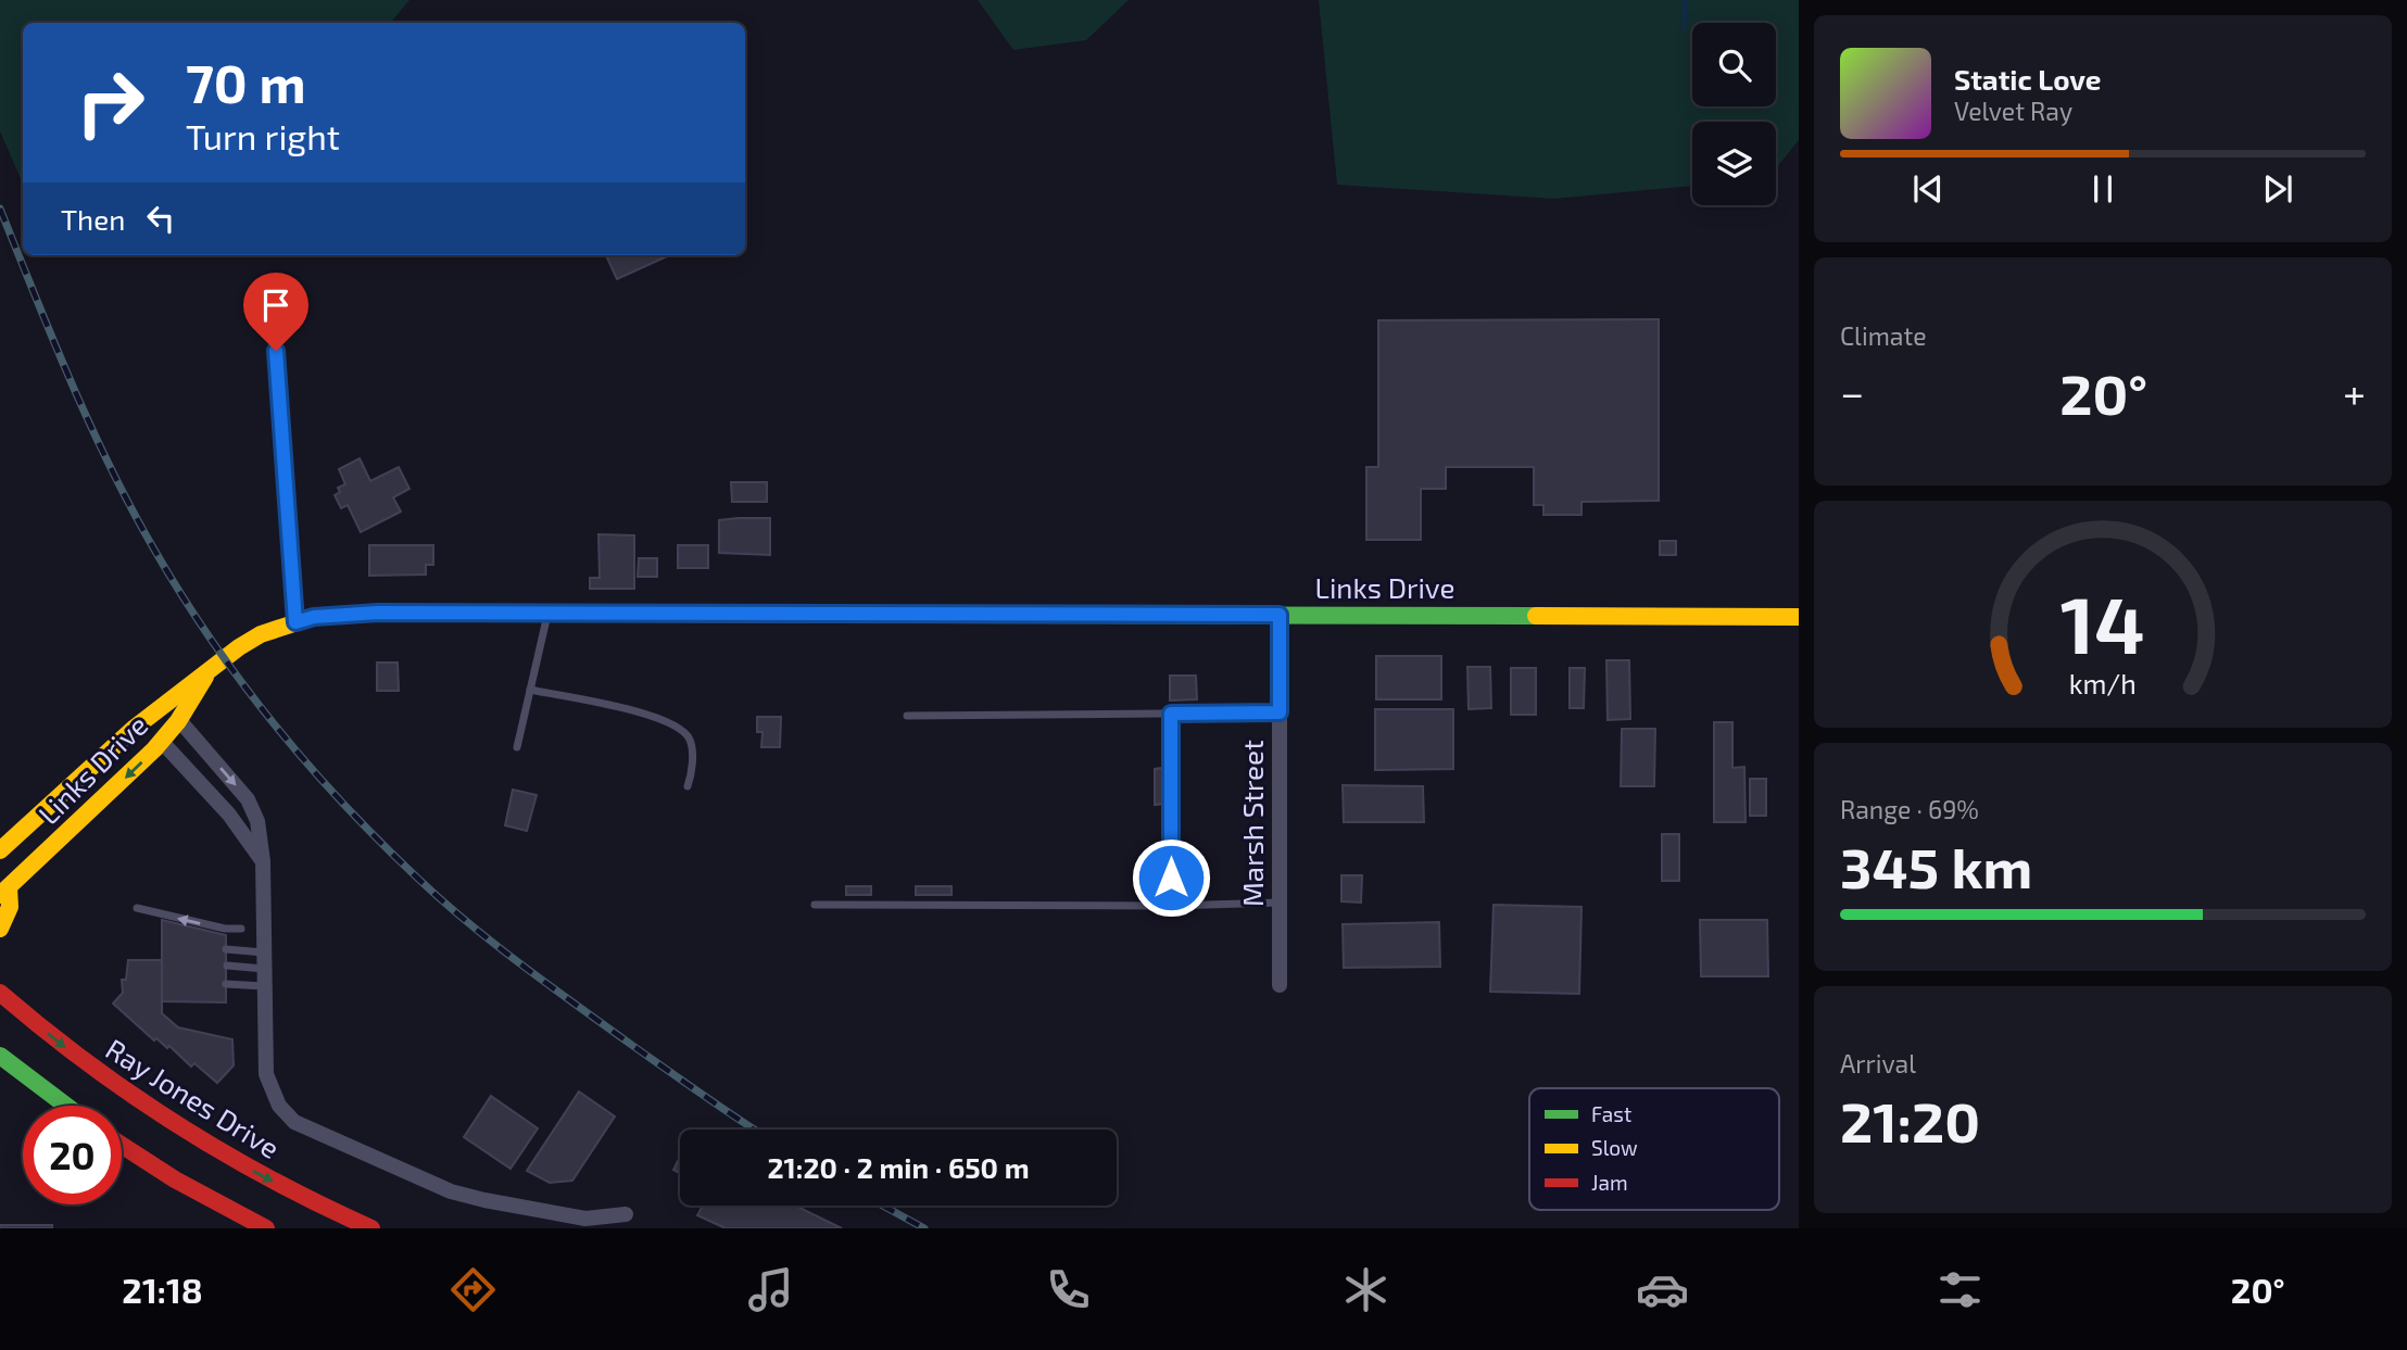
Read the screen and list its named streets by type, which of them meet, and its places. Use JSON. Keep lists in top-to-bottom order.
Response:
{
  "streets": {
    "main road": ["Links Drive", "Ray Jones Drive"],
    "street": ["Marsh Street"]
  },
  "crossings": [
    ["Links Drive", "Marsh Street"]
  ],
  "legend": ["Fast", "Slow", "Jam"],
  "page": {
    "turn": ["70 m", "Turn right"],
    "song": ["Static Love", "Velvet Ray"],
    "then": "Then",
    "tile": [
      "Climate",
      ["Range · 69%", "345 km"],
      ["Arrival", "21:20"]
    ],
    "heat": ["−", "20°", "+"],
    "limit": "20",
    "trip": "21:20 · 2 min · 650 m",
    "tabs": ["21:18", "20°"],
    "gauge": ["14", "km/h"]
  }
}
